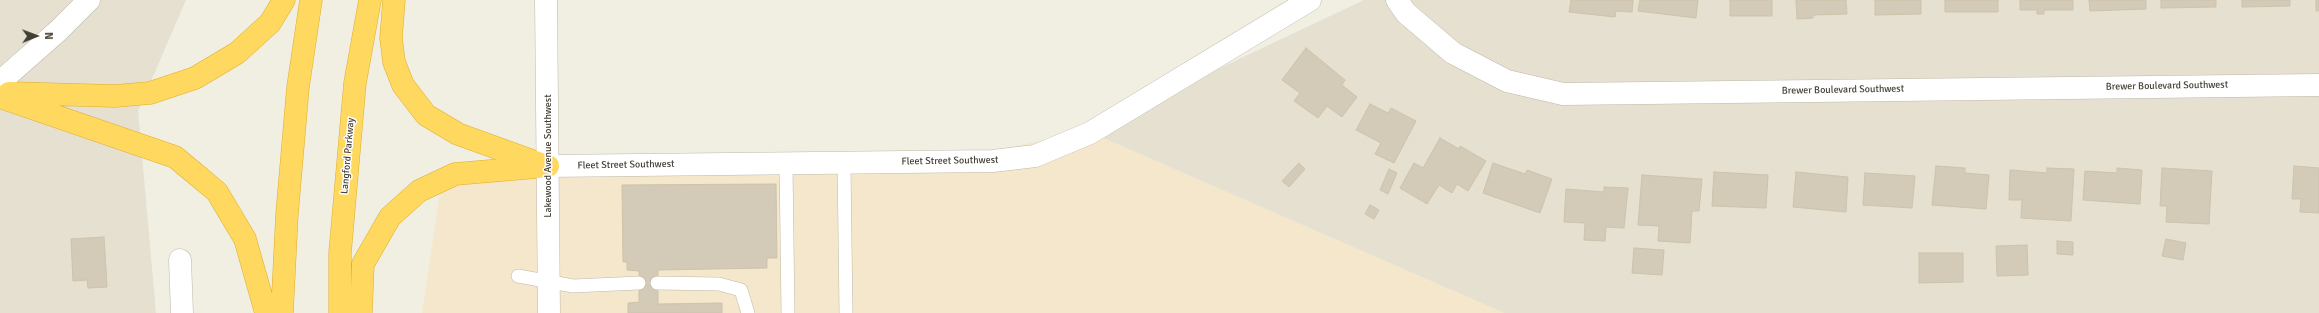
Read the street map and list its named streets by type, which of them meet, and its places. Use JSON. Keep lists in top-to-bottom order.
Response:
{
  "streets": {
    "highway": ["Langford Parkway"],
    "street": ["Brewer Boulevard Southwest", "Lakewood Avenue Southwest", "Fleet Street Southwest"]
  },
  "crossings": [
    ["Lakewood Avenue Southwest", "Fleet Street Southwest"]
  ],
  "north": "right"
}
